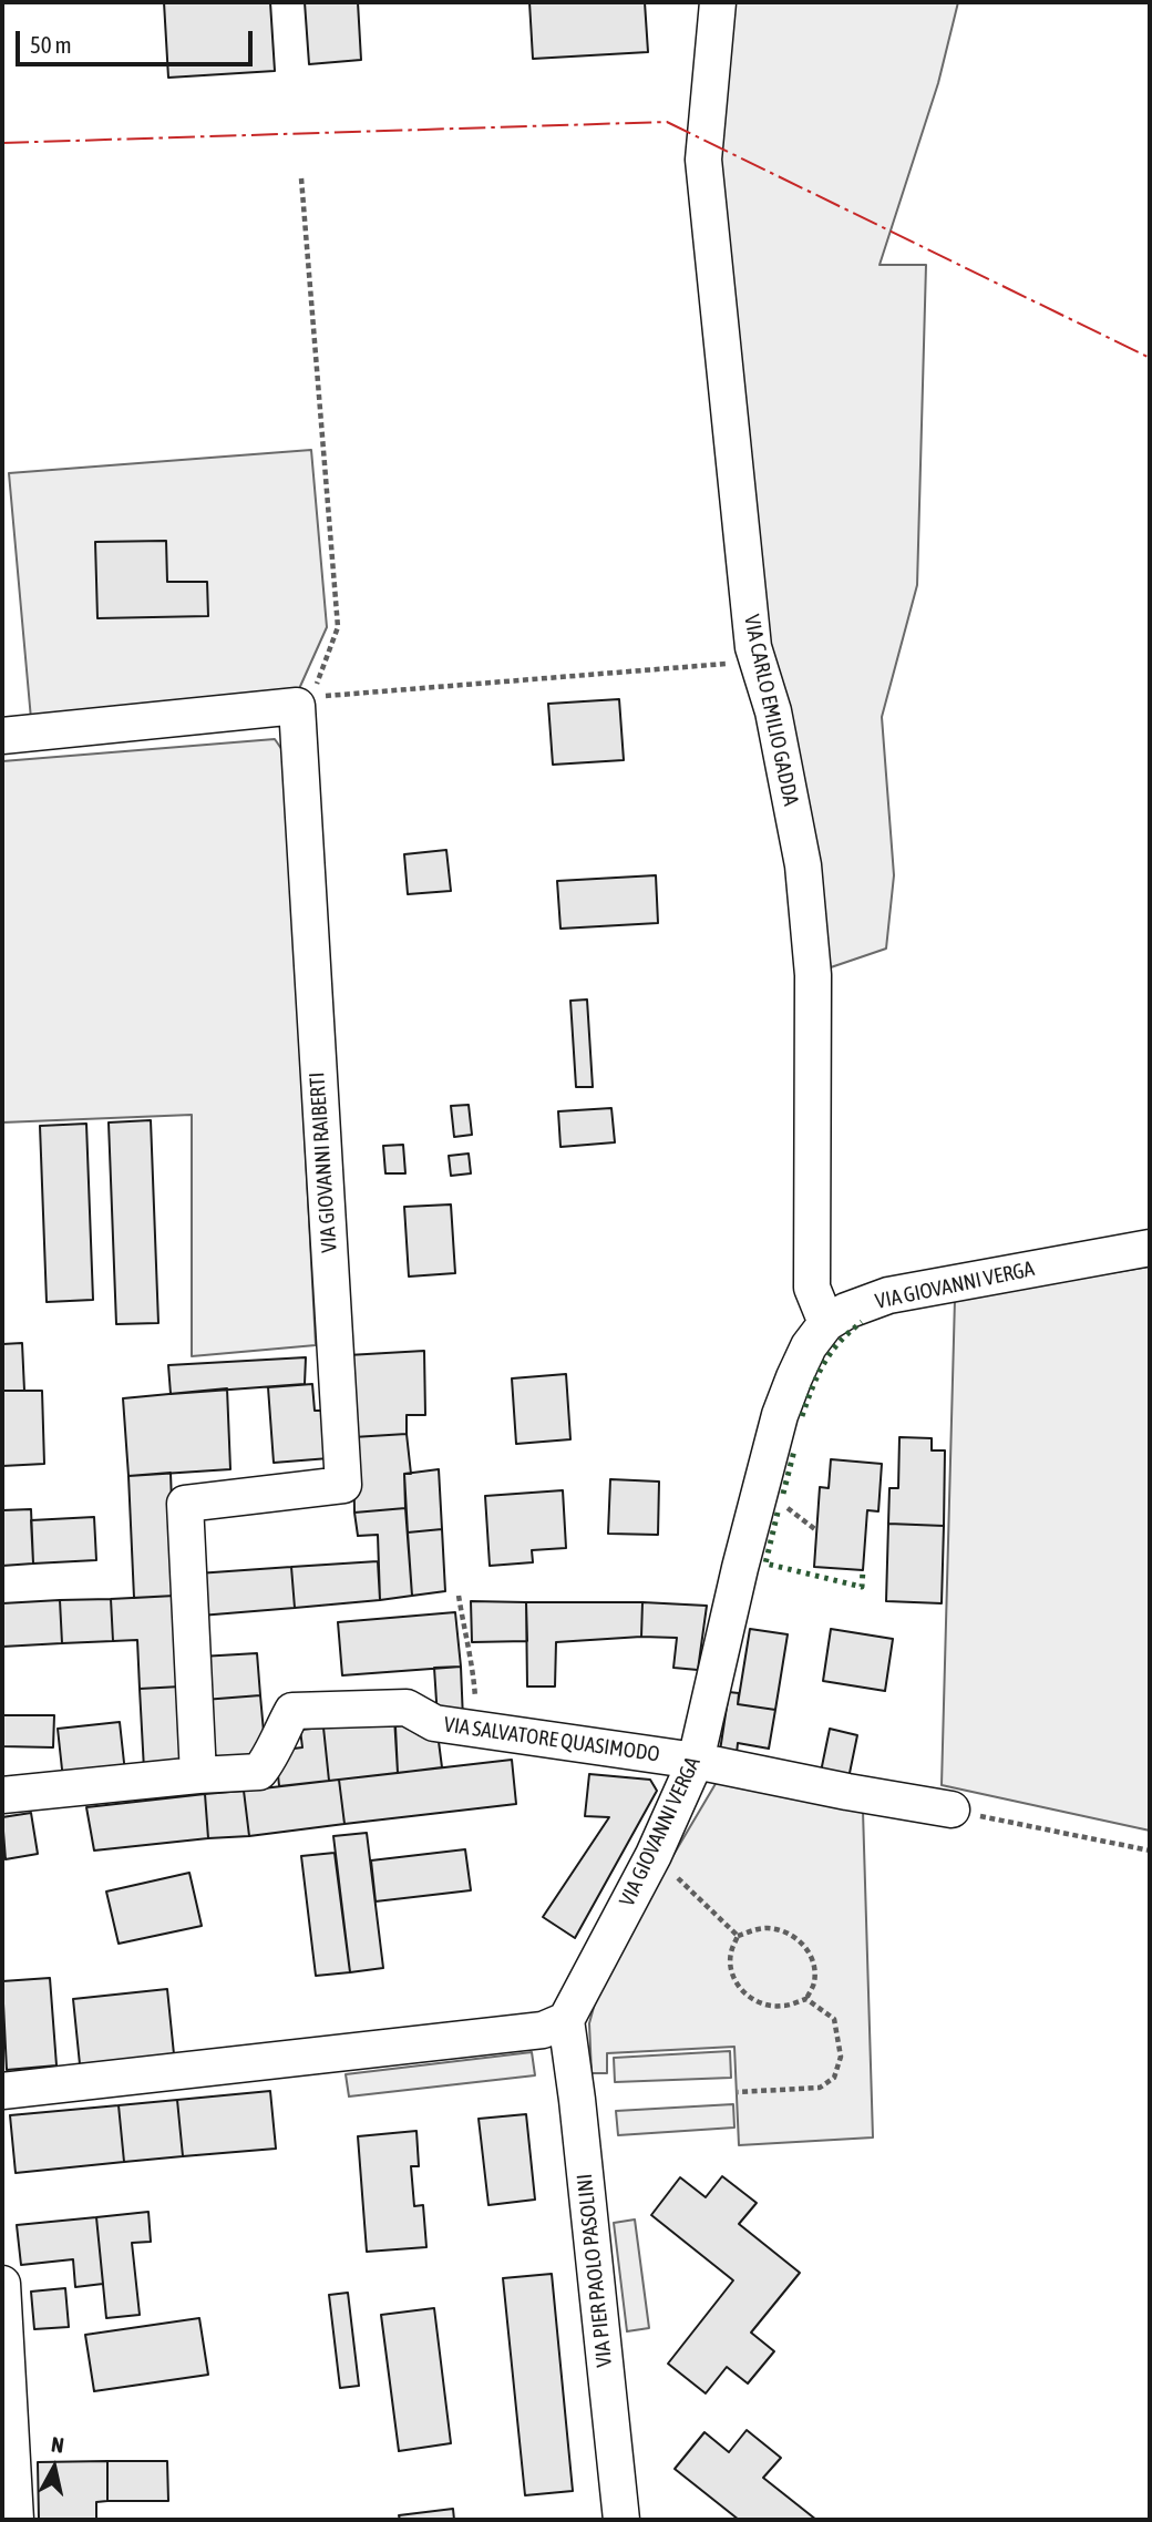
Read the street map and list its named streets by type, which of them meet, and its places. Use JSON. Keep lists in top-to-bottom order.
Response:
{
  "streets": {
    "street": [
      "VIA CARLO EMILIO GADDA",
      "VIA GIOVANNI RAIBERTI",
      "VIA GIOVANNI VERGA",
      "VIA SALVATORE QUASIMODO",
      "VIA PIER PAOLO PASOLINI"
    ]
  },
  "crossings": [
    ["VIA CARLO EMILIO GADDA", "VIA GIOVANNI VERGA"],
    ["VIA GIOVANNI RAIBERTI", "VIA SALVATORE QUASIMODO"],
    ["VIA GIOVANNI VERGA", "VIA SALVATORE QUASIMODO"],
    ["VIA GIOVANNI VERGA", "VIA PIER PAOLO PASOLINI"]
  ],
  "scale_bar": "50 m",
  "north": "top"
}
